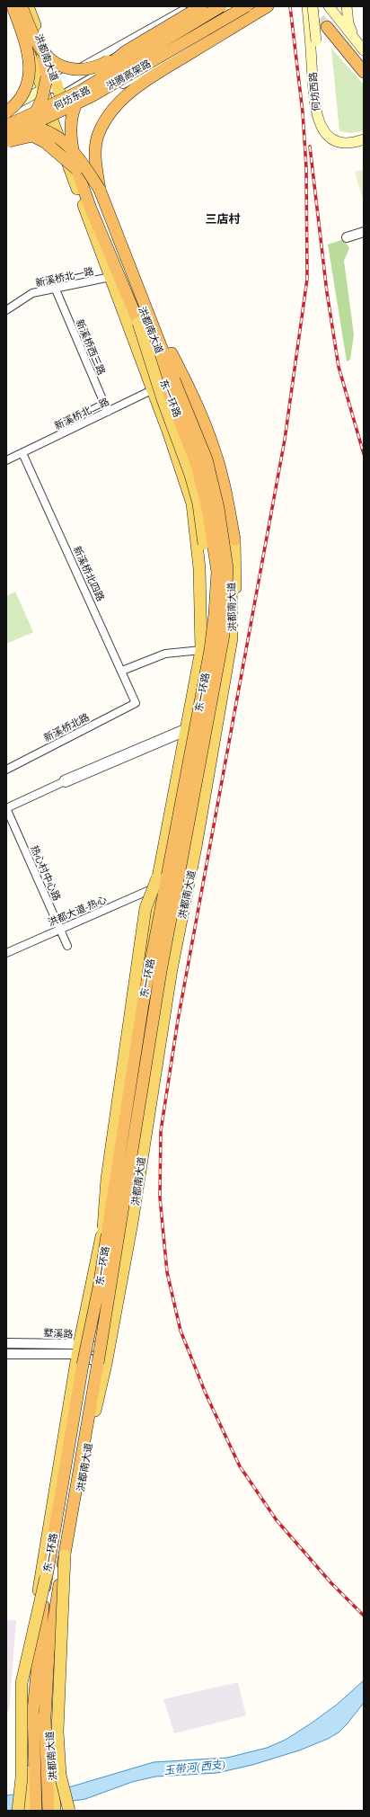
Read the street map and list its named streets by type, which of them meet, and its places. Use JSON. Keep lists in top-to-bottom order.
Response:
{
  "streets": {
    "highway": ["洪腾高架路", "东一环路"],
    "main road": ["洪都南大道", "何坊西路"],
    "street": [
      "何坊东路",
      "新溪桥北一路",
      "新溪桥西三路",
      "新溪桥北二路",
      "新溪桥北四路",
      "新溪桥北路",
      "热心村中心路",
      "洪都大道-热心",
      "墅溪路"
    ]
  },
  "crossings": [
    ["洪都南大道", "何坊东路"],
    ["洪都南大道", "新溪桥北一路"],
    ["洪都南大道", "新溪桥北二路"],
    ["洪都南大道", "洪都大道-热心"],
    ["洪都南大道", "墅溪路"],
    ["新溪桥北一路", "新溪桥西三路"],
    ["新溪桥西三路", "新溪桥北二路"],
    ["东一环路", "新溪桥北二路"],
    ["新溪桥北二路", "新溪桥北四路"],
    ["新溪桥北四路", "新溪桥北路"],
    ["热心村中心路", "洪都大道-热心"]
  ],
  "districts": ["三店村"],
  "water": ["玉带河(西支)"]
}
